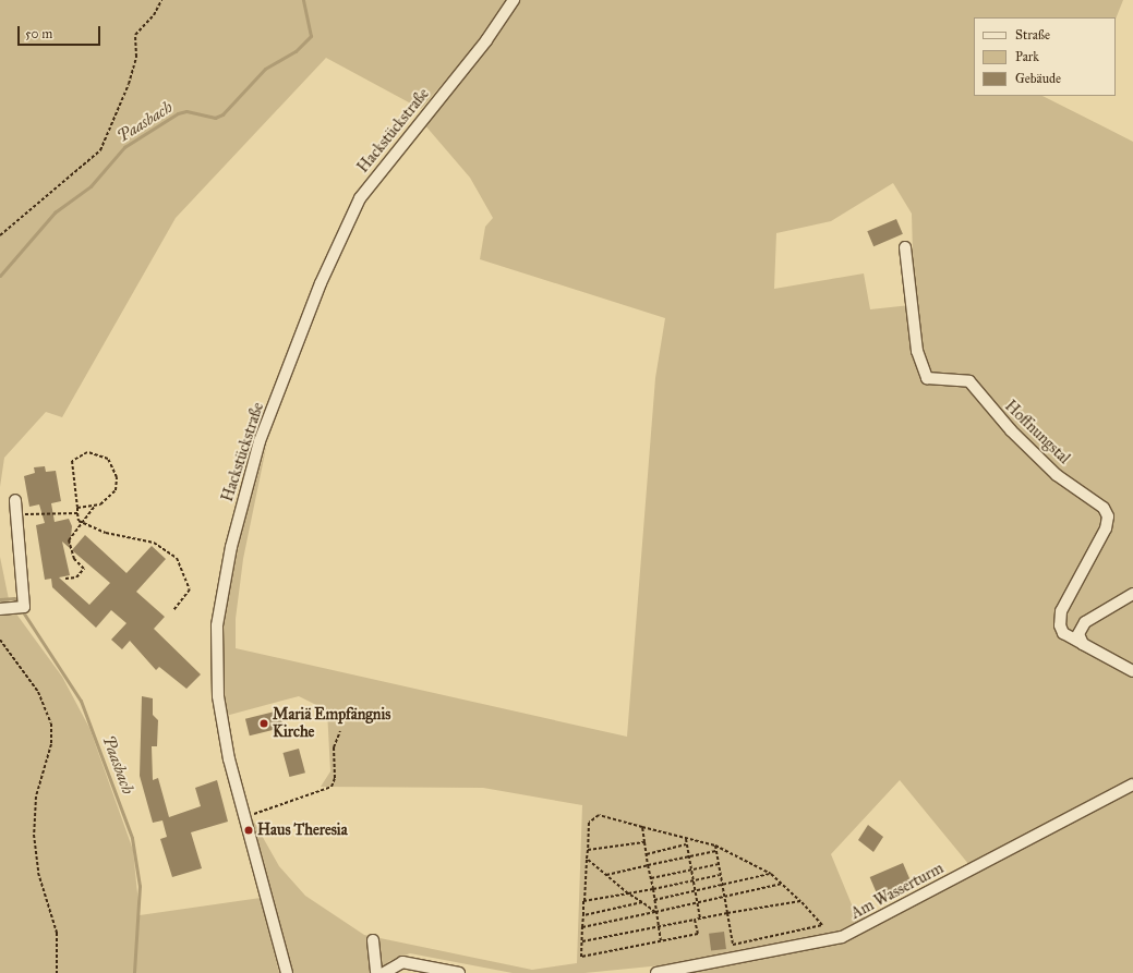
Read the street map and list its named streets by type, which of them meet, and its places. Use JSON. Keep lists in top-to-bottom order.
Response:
{
  "streets": {
    "street": ["Hackstückstraße", "Hoffnungstal", "Am Wasserturm"]
  },
  "water": ["Paasbach"],
  "places": ["Mariä Empfängnis Kirche", "Haus Theresia"],
  "legend": ["Straße", "Park", "Gebäude"],
  "scale_bar": "50 m"
}
